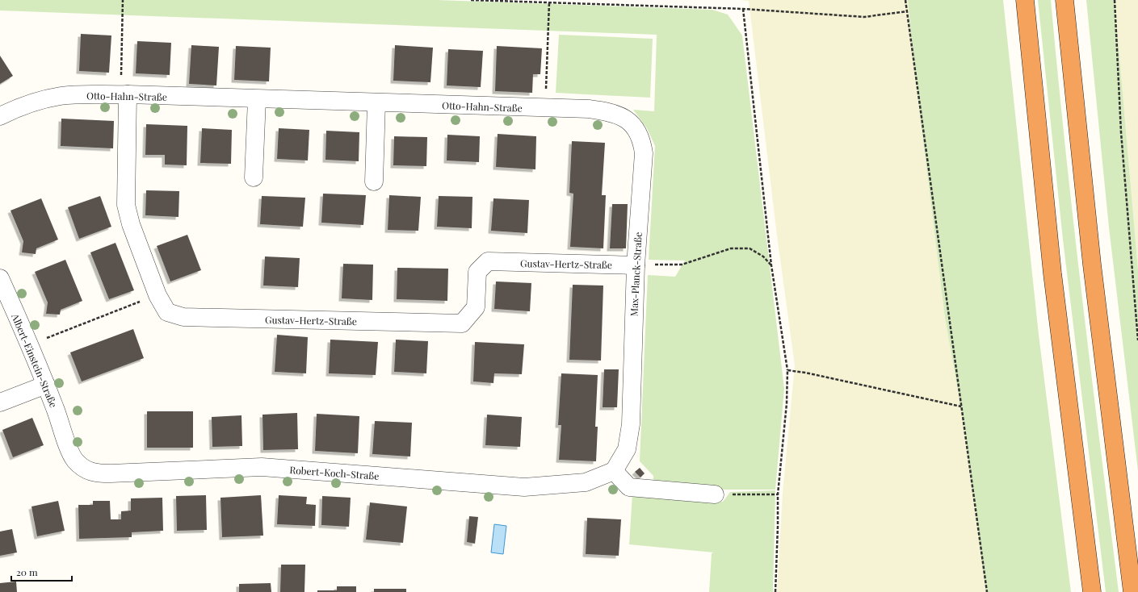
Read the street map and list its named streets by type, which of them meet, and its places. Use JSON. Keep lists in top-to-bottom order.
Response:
{
  "streets": {
    "street": [
      "Otto-Hahn-Straße",
      "Gustav-Hertz-Straße",
      "Max-Planck-Straße",
      "Albert-Einstein-Straße",
      "Robert-Koch-Straße"
    ]
  },
  "crossings": [
    ["Otto-Hahn-Straße", "Gustav-Hertz-Straße"],
    ["Otto-Hahn-Straße", "Max-Planck-Straße"],
    ["Gustav-Hertz-Straße", "Max-Planck-Straße"],
    ["Max-Planck-Straße", "Robert-Koch-Straße"],
    ["Albert-Einstein-Straße", "Robert-Koch-Straße"]
  ],
  "scale_bar": "20 m"
}
